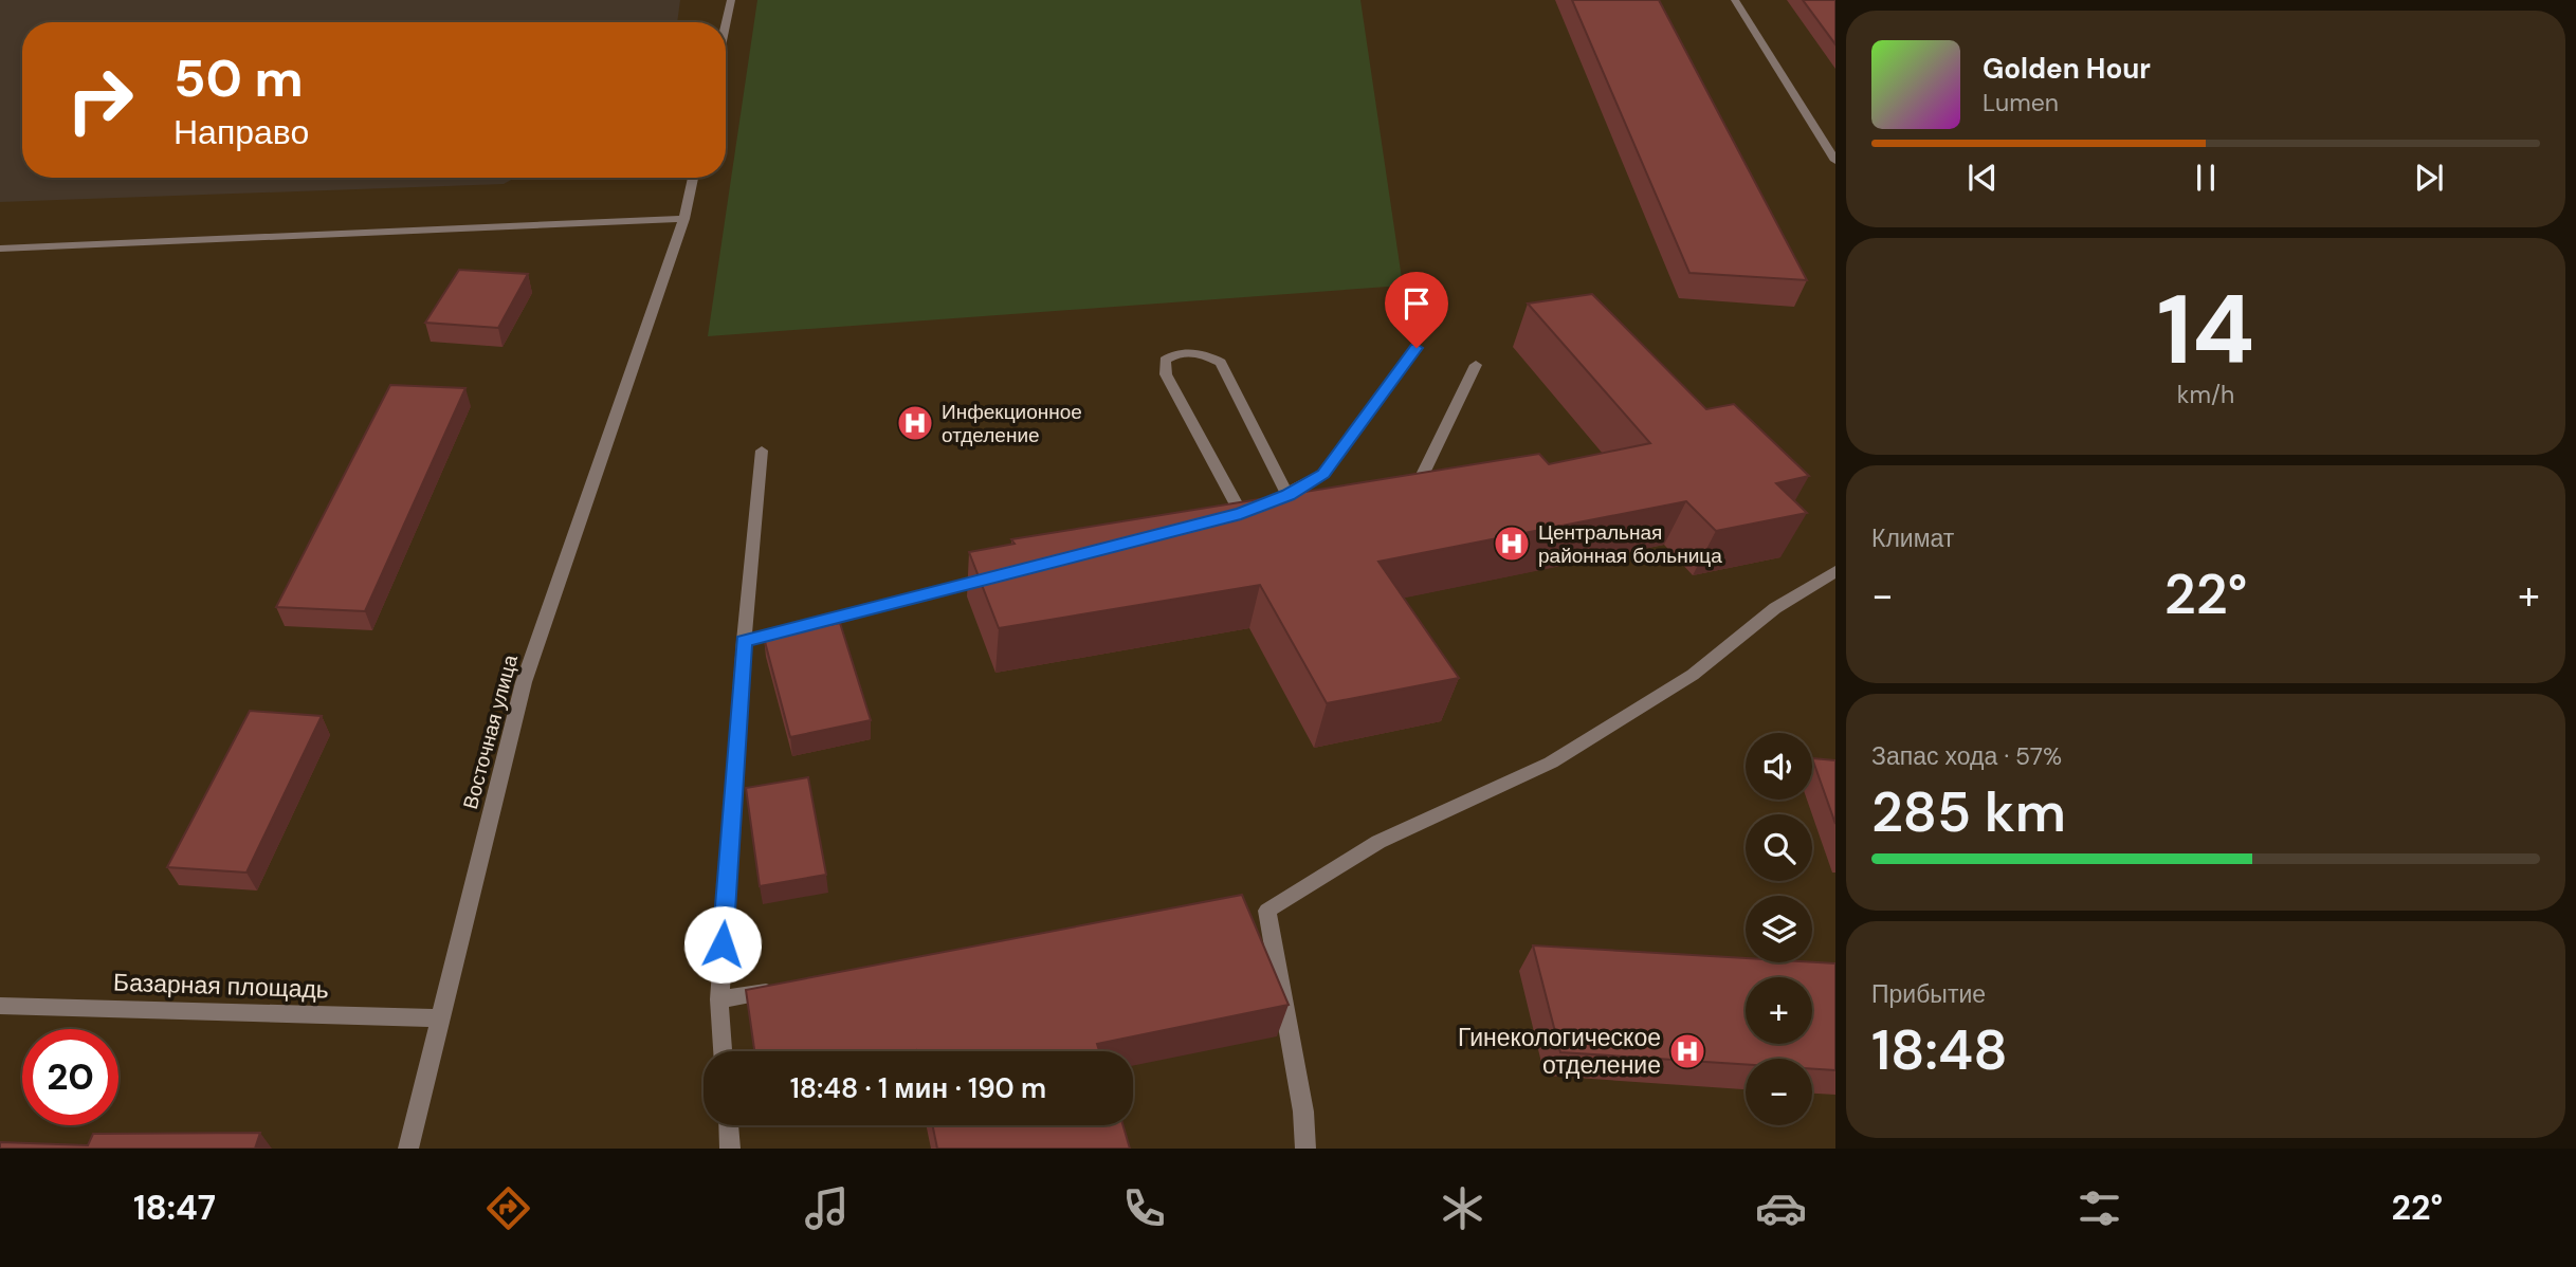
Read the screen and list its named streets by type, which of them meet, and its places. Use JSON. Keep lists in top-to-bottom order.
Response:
{
  "streets": {
    "street": ["Восточная улица", "Базарная площадь"]
  },
  "crossings": [
    ["Восточная улица", "Базарная площадь"]
  ],
  "places": {
    "hospital": ["Инфекционное отделение", "Центральная районная больница", "Гинекологическое отделение"]
  },
  "page": {
    "turn": ["50 m", "Направо"],
    "song": ["Golden Hour", "Lumen"],
    "tile": [
      ["14", "km/h"],
      "Климат",
      ["Запас хода · 57%", "285 km"],
      ["Прибытие", "18:48"]
    ],
    "heat": ["−", "22°", "+"],
    "map_buttons": ["+", "−"],
    "limit": "20",
    "trip": "18:48 · 1 мин · 190 m",
    "tabs": ["18:47", "22°"]
  }
}
